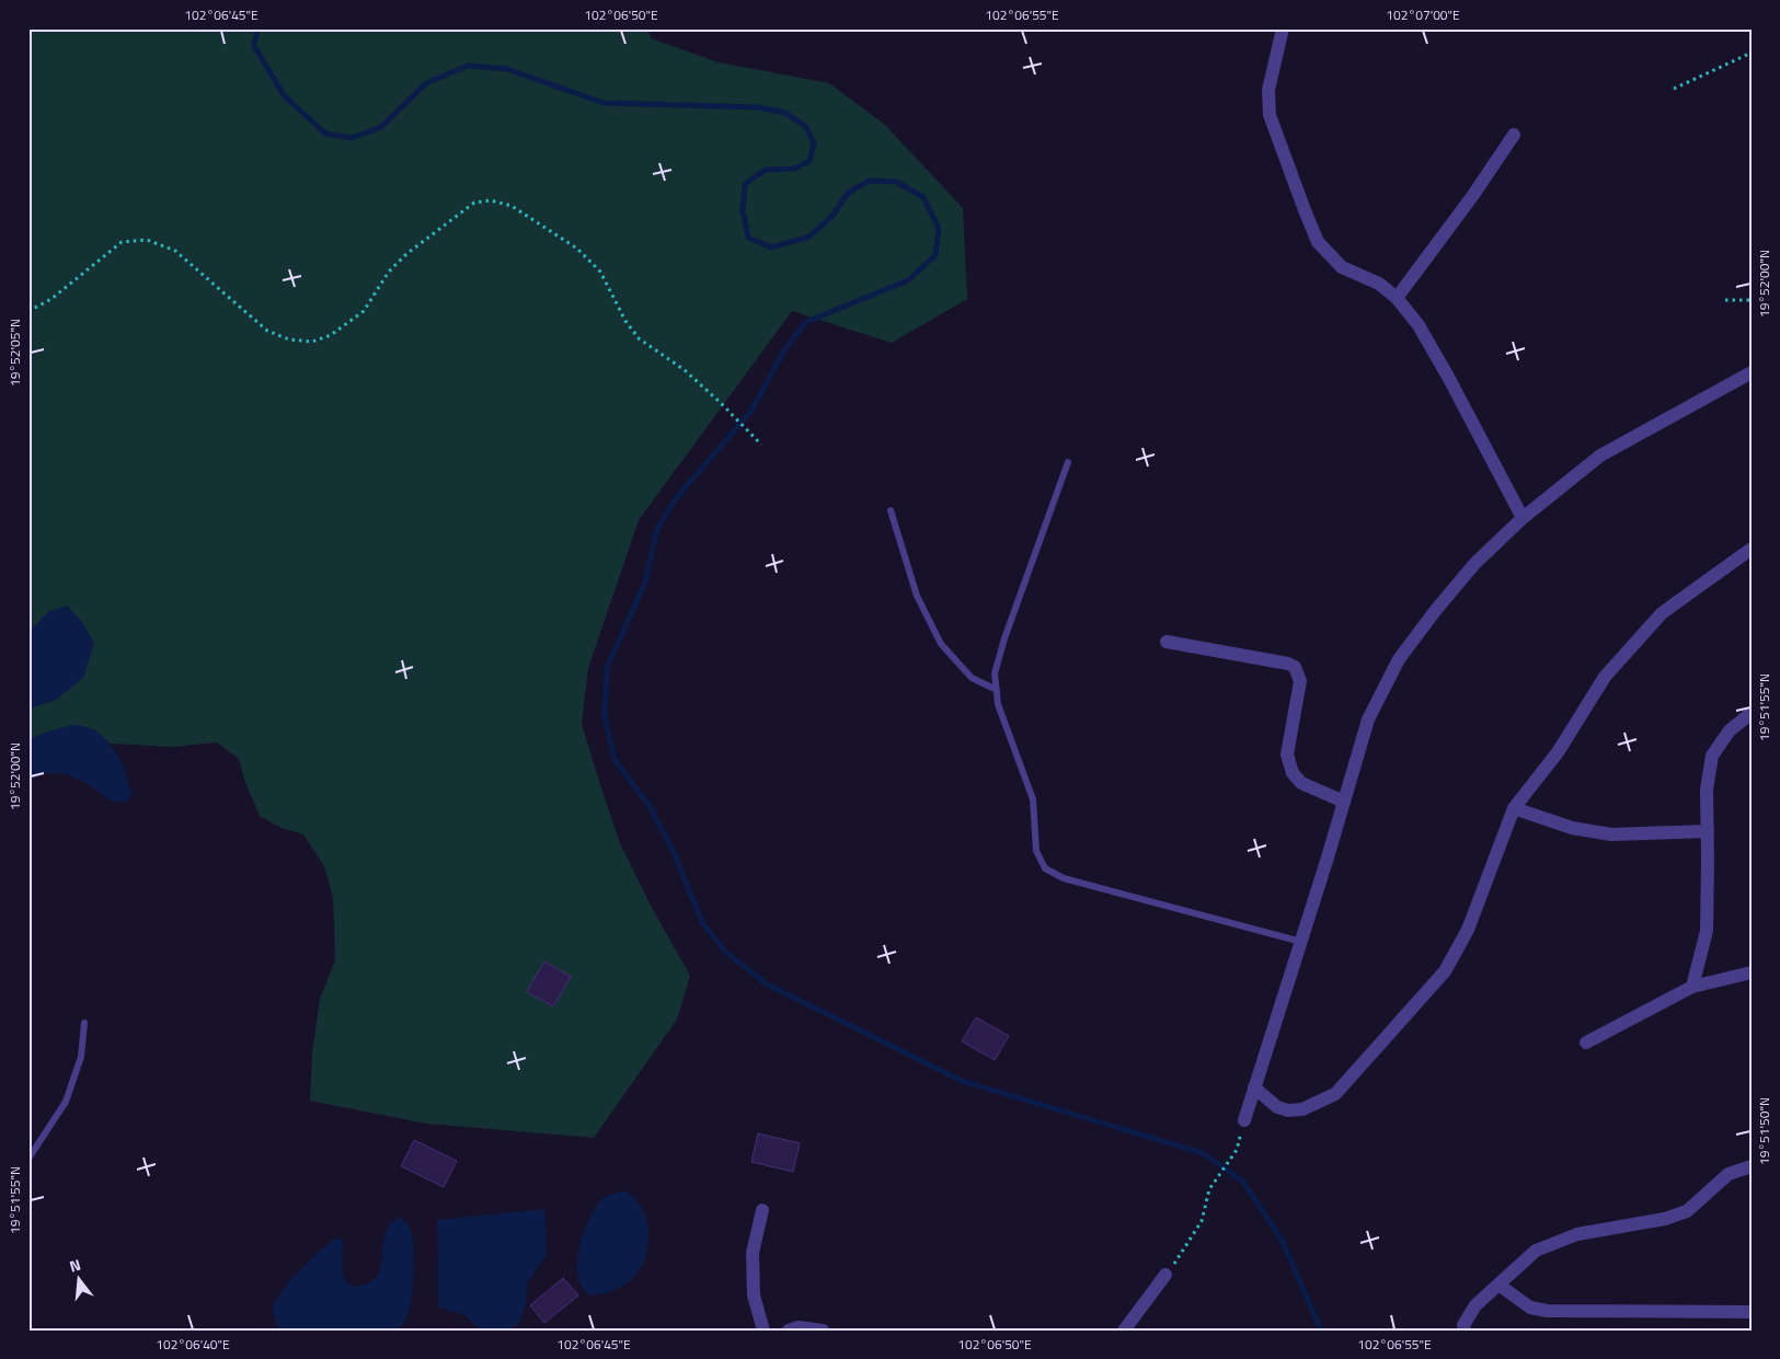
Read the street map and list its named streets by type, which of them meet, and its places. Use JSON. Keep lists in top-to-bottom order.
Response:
{
  "north": "top",
  "coordinates": [
    "102°06'45\"E",
    "102°06'50\"E",
    "102°06'55\"E",
    "102°07'00\"E",
    "19°52'00\"N",
    "19°52'05\"N",
    "19°51'55\"N",
    "19°51'50\"N",
    "102°06'40\"E"
  ]
}
